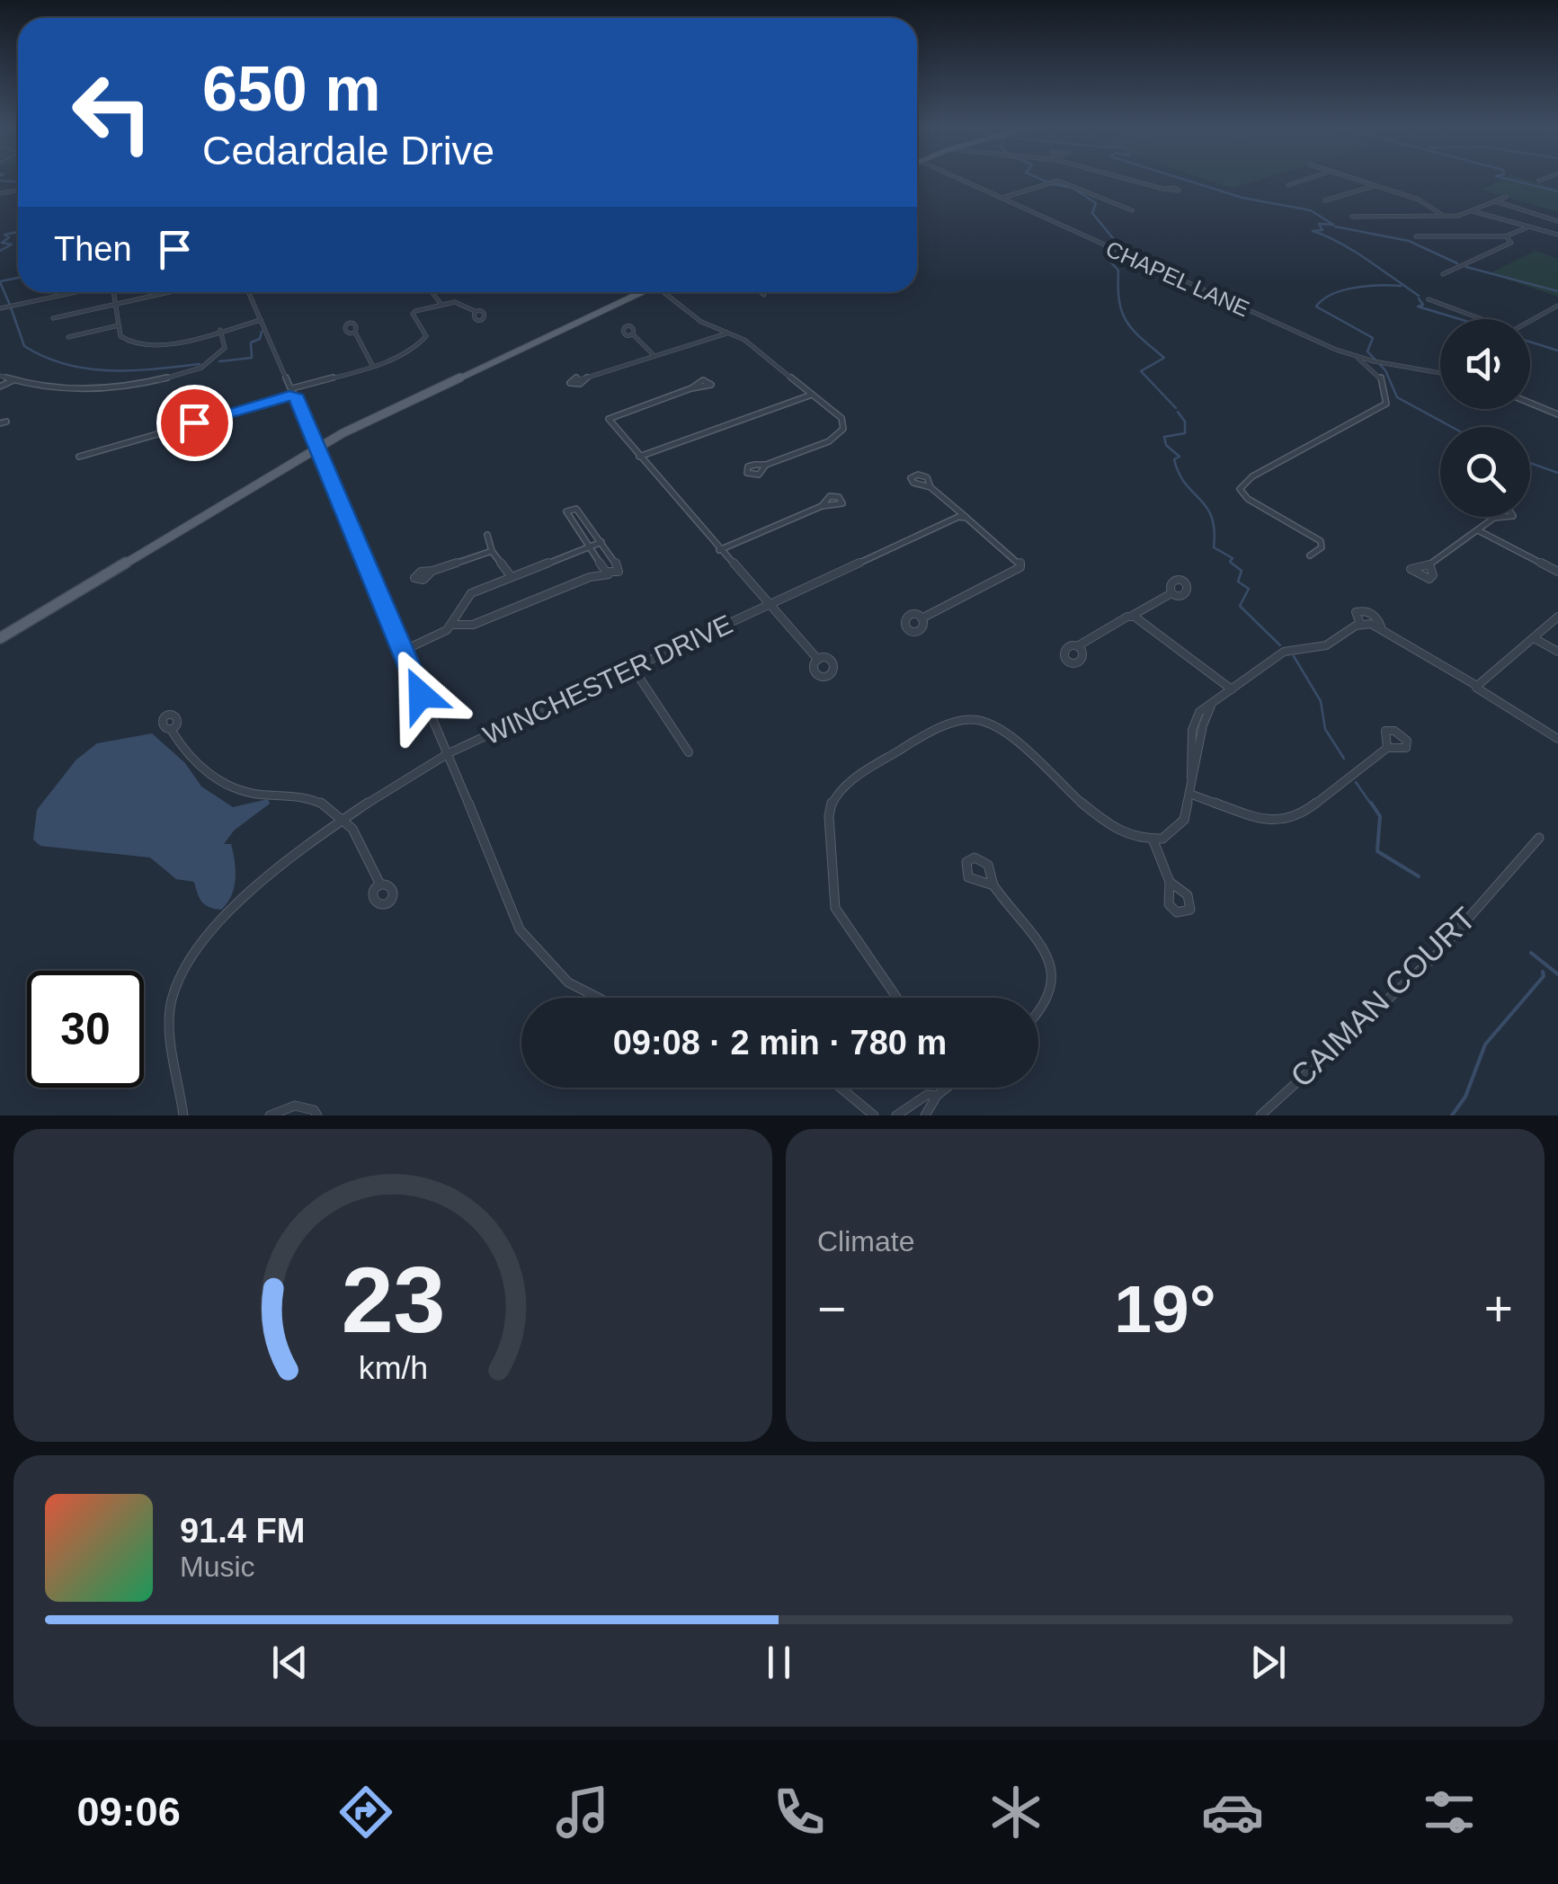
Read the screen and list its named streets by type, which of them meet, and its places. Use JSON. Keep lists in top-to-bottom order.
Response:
{
  "streets": {
    "street": ["CHAPEL LANE", "WINCHESTER DRIVE", "CAIMAN COURT"]
  },
  "page": {
    "turn": ["650 m", "Cedardale Drive"],
    "then": "Then",
    "limit": "30",
    "trip": "09:08 · 2 min · 780 m",
    "tile": "Climate",
    "heat": ["−", "19°", "+"],
    "song": ["91.4 FM", "Music"],
    "tabs": "09:06",
    "gauge": ["23", "km/h"]
  }
}
